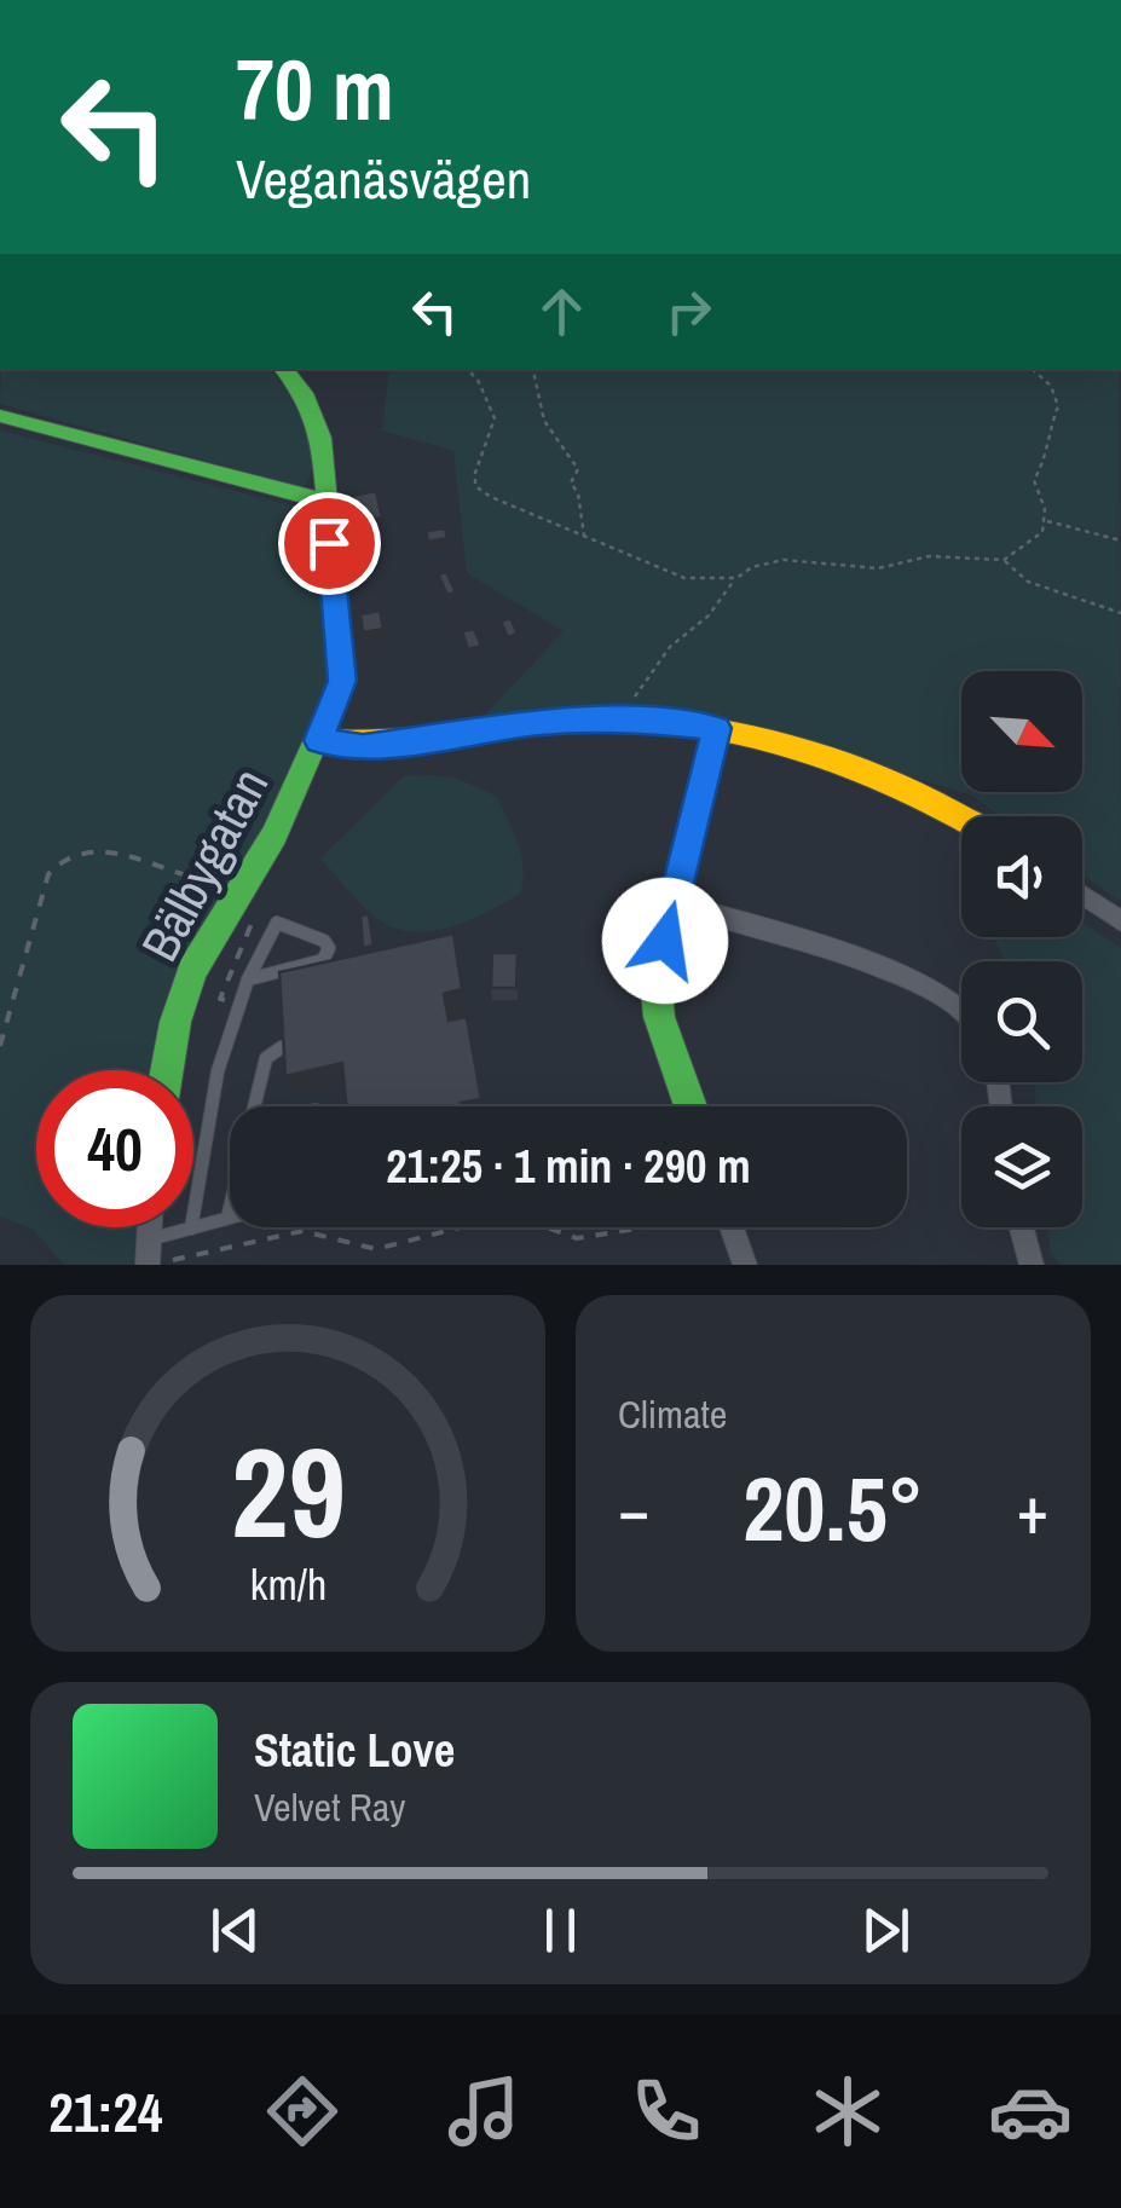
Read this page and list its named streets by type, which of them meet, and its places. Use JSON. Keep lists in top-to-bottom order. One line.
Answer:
{"streets":{"street":["Bälbygatan"]},"north":"bottom right","page":{"turn":["70 m","Veganäsvägen"],"limit":"40","trip":"21:25 · 1 min · 290 m","tile":"Climate","heat":["−","20.5°","+"],"song":["Static Love","Velvet Ray"],"tabs":"21:24","gauge":["29","km/h"]}}
